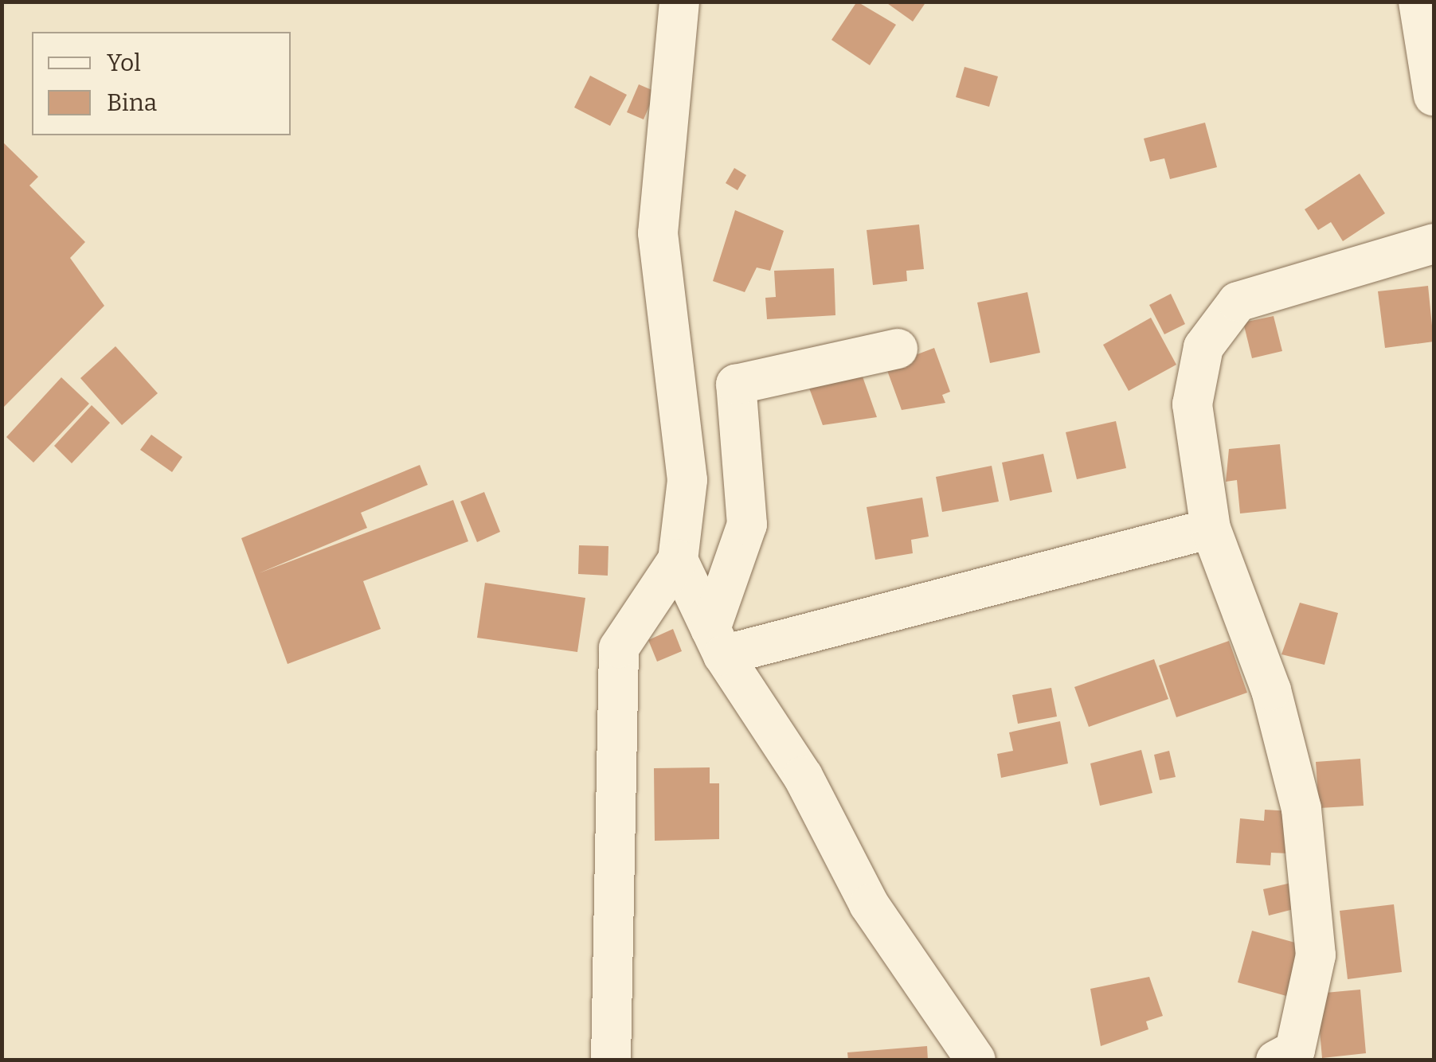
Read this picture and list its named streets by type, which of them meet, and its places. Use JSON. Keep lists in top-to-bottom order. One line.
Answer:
{"legend":["Yol","Bina"]}
